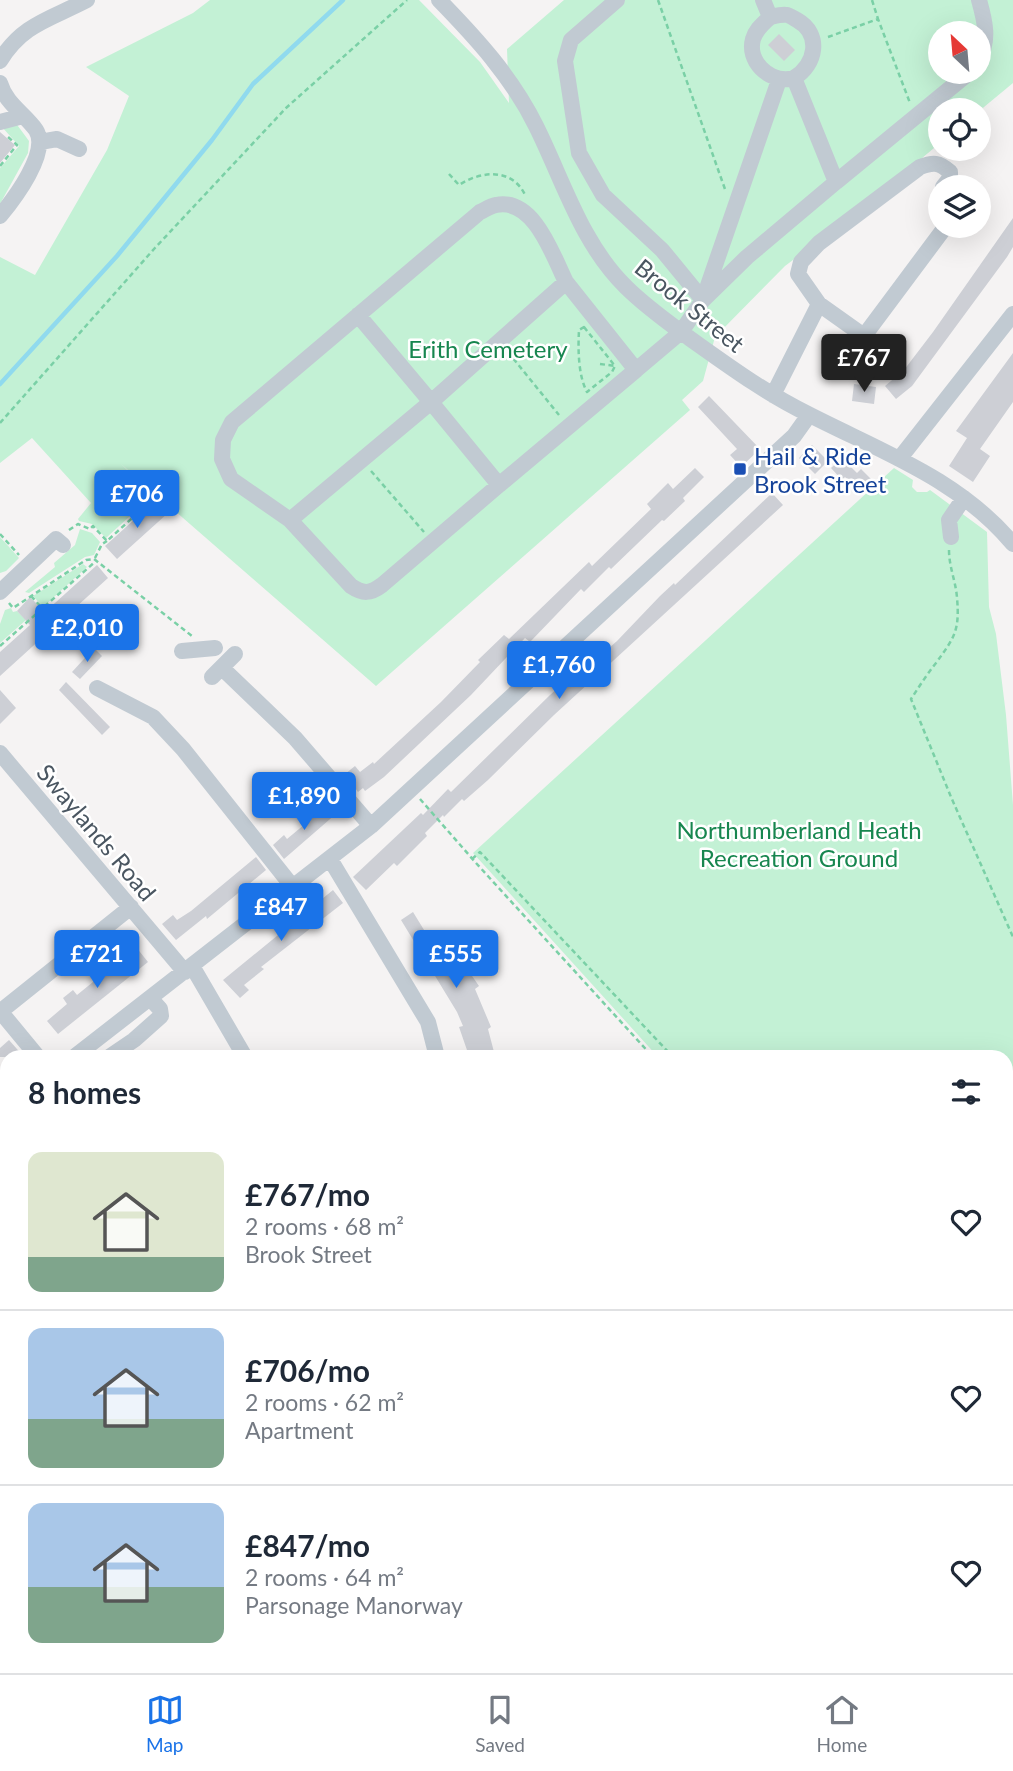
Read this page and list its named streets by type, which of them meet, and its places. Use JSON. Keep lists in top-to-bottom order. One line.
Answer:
{"streets":{"street":["Brook Street","Swaylands Road"]},"parks":["Erith Cemetery","Northumberland Heath Recreation Ground"],"places":{"transit":["Hail & Ride Brook Street"]},"north":"top left","page":{"price":["£767","£706","£2,010","£1,760","£1,890","£847","£721","£555"],"heading":"8 homes","list":[{"name":"£767/mo","note":"2 rooms · 68 m² · Brook Street"},{"name":"£706/mo","note":"2 rooms · 62 m² · Apartment"},{"name":"£847/mo","note":"2 rooms · 64 m² · Parsonage Manorway"}],"tabs":["Map","Saved","Home"]}}
